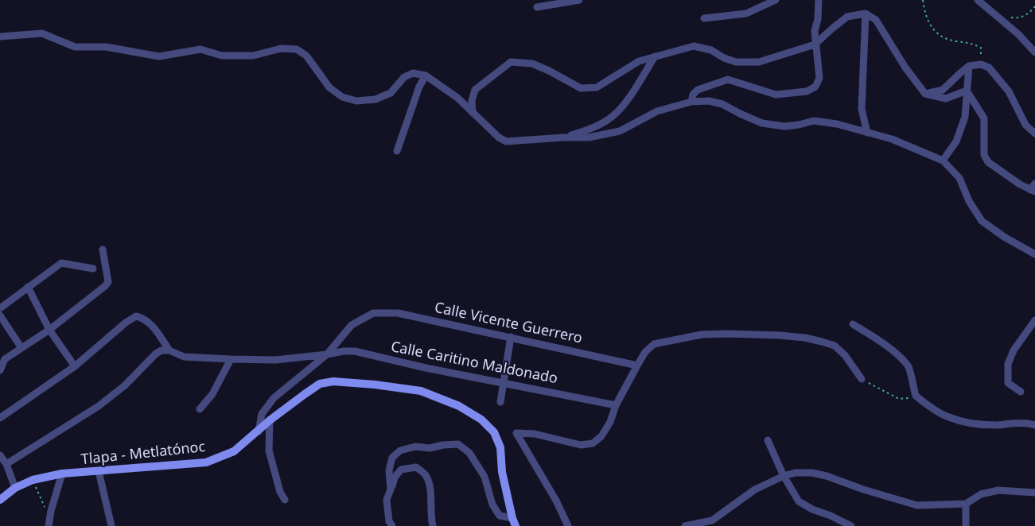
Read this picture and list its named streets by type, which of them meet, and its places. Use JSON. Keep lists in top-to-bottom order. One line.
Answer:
{"streets":{"main road":["Tlapa - Metlatónoc"],"street":["Calle Vicente Guerrero","Calle Caritino Maldonado"]},"crossings":[["Calle Vicente Guerrero","Calle Caritino Maldonado"]]}
